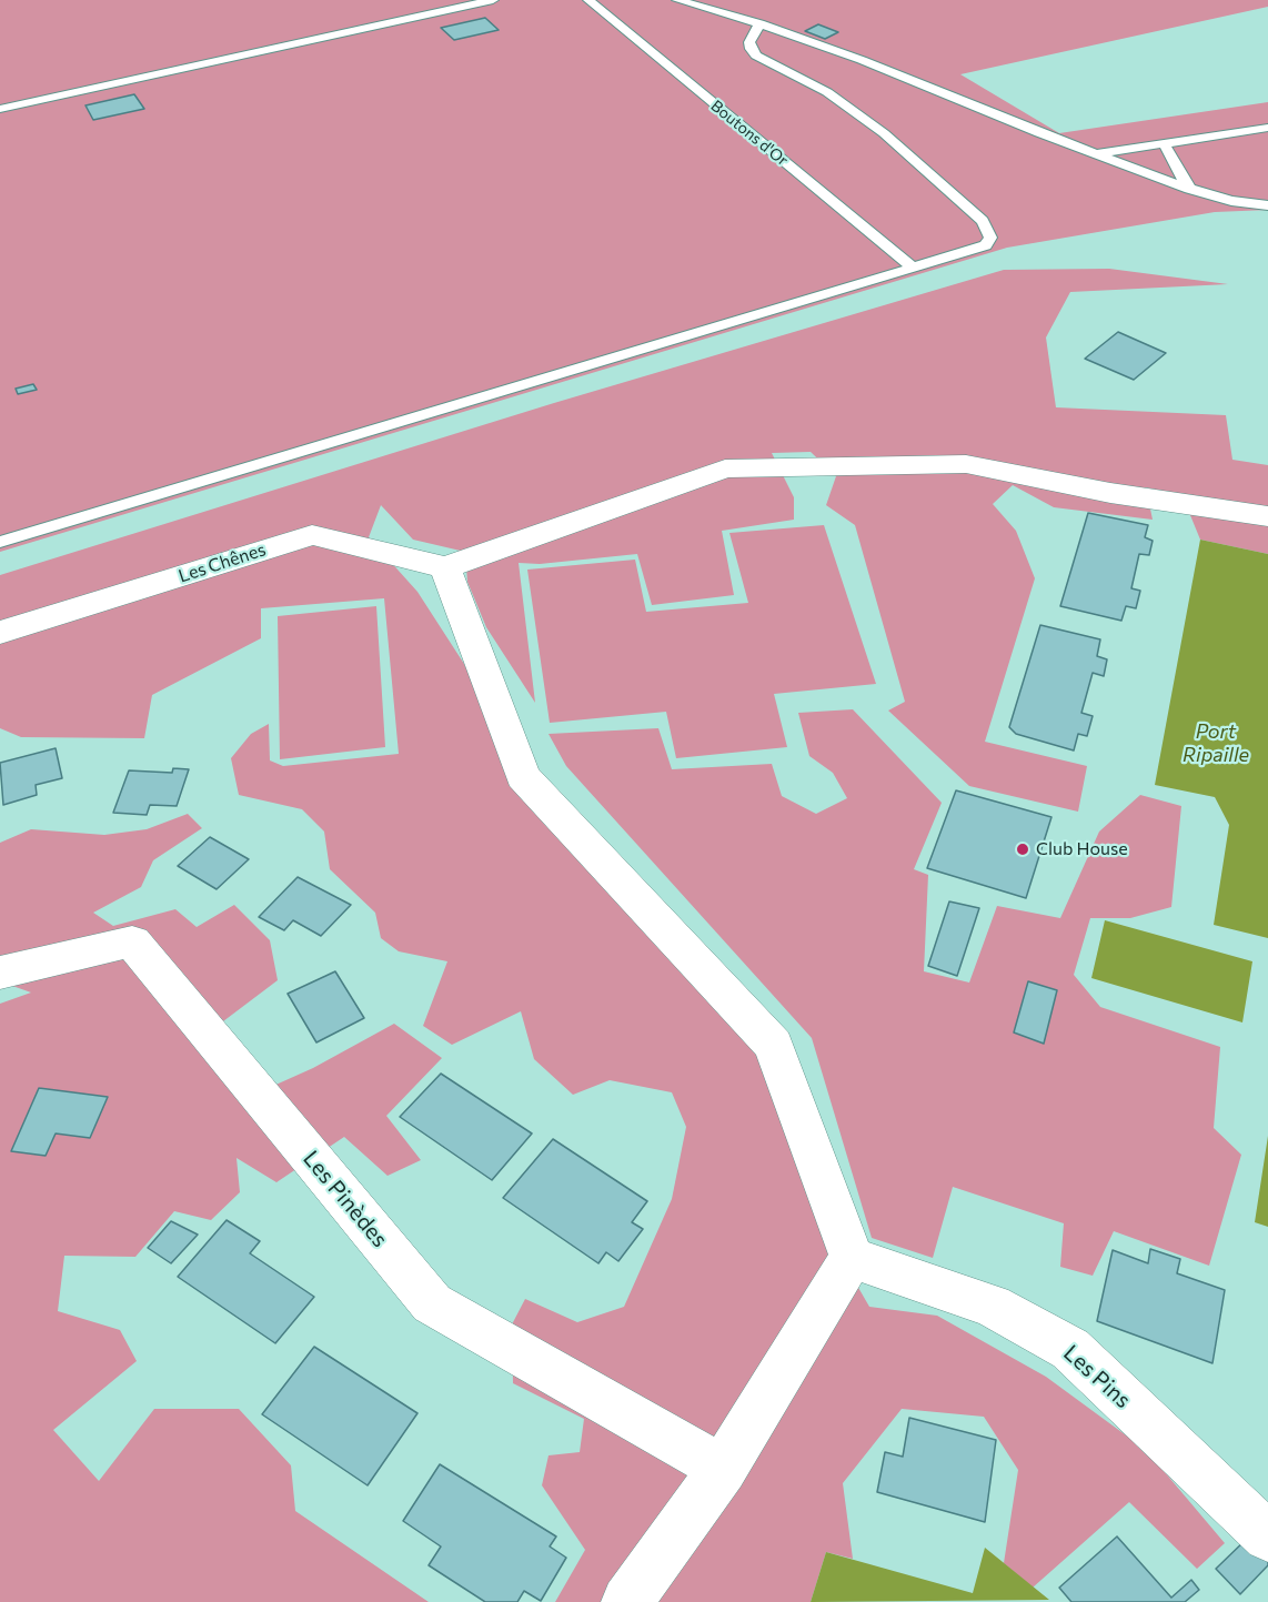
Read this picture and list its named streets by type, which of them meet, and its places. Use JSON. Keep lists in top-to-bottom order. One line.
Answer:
{"streets":{"street":["Les Chênes","Les Pinèdes","Les Pins"],"lane":["Boutons d'Or"]},"water":["Port Ripaille"],"places":["Club House"]}
